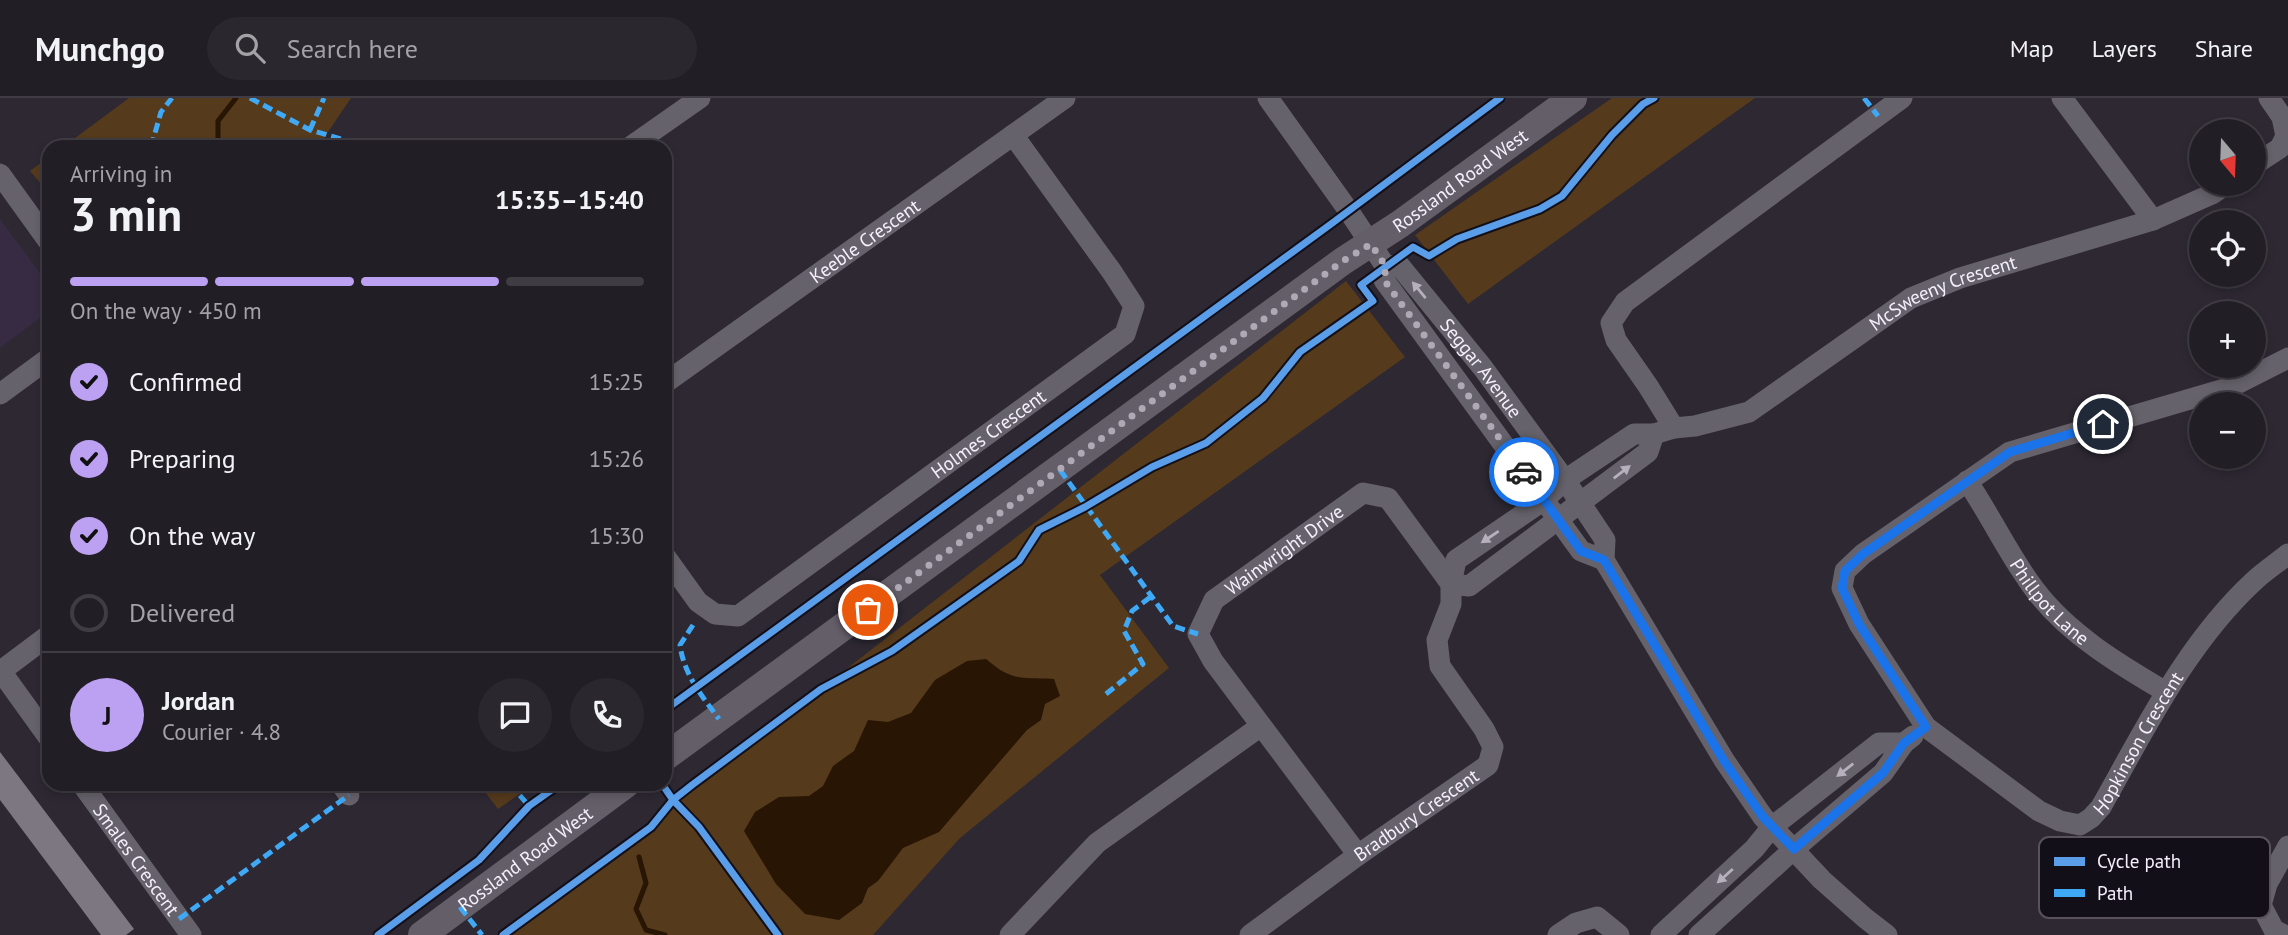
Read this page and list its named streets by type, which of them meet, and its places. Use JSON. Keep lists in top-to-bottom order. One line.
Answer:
{"streets":{"main road":["Rossland Road West"],"street":["Keeble Crescent","McSweeny Crescent","Seggar Avenue","Holmes Crescent","Wainwright Drive","Phillpot Lane","Hopkinson Crescent","Bradbury Crescent","Smales Crescent"]},"crossings":[["Rossland Road West","Seggar Avenue"],["Keeble Crescent","Holmes Crescent"],["McSweeny Crescent","Seggar Avenue"],["McSweeny Crescent","Bradbury Crescent"],["Seggar Avenue","Bradbury Crescent"],["Wainwright Drive","Bradbury Crescent"],["Phillpot Lane","Hopkinson Crescent"]],"legend":["Cycle path","Path"],"north":"bottom","page":{"header":"Munchgo","search":"Search here","nav":["Map","Layers","Share"],"map_buttons":["+","−"],"heading":["3 min","Arriving in","15:35–15:40"],"panel":["Jordan","Courier · 4.8"],"bar":"On the way · 450 m","list":[["Confirmed","15:25"],["Preparing","15:26"],["On the way","15:30"],"Delivered"],"round":"J"}}
